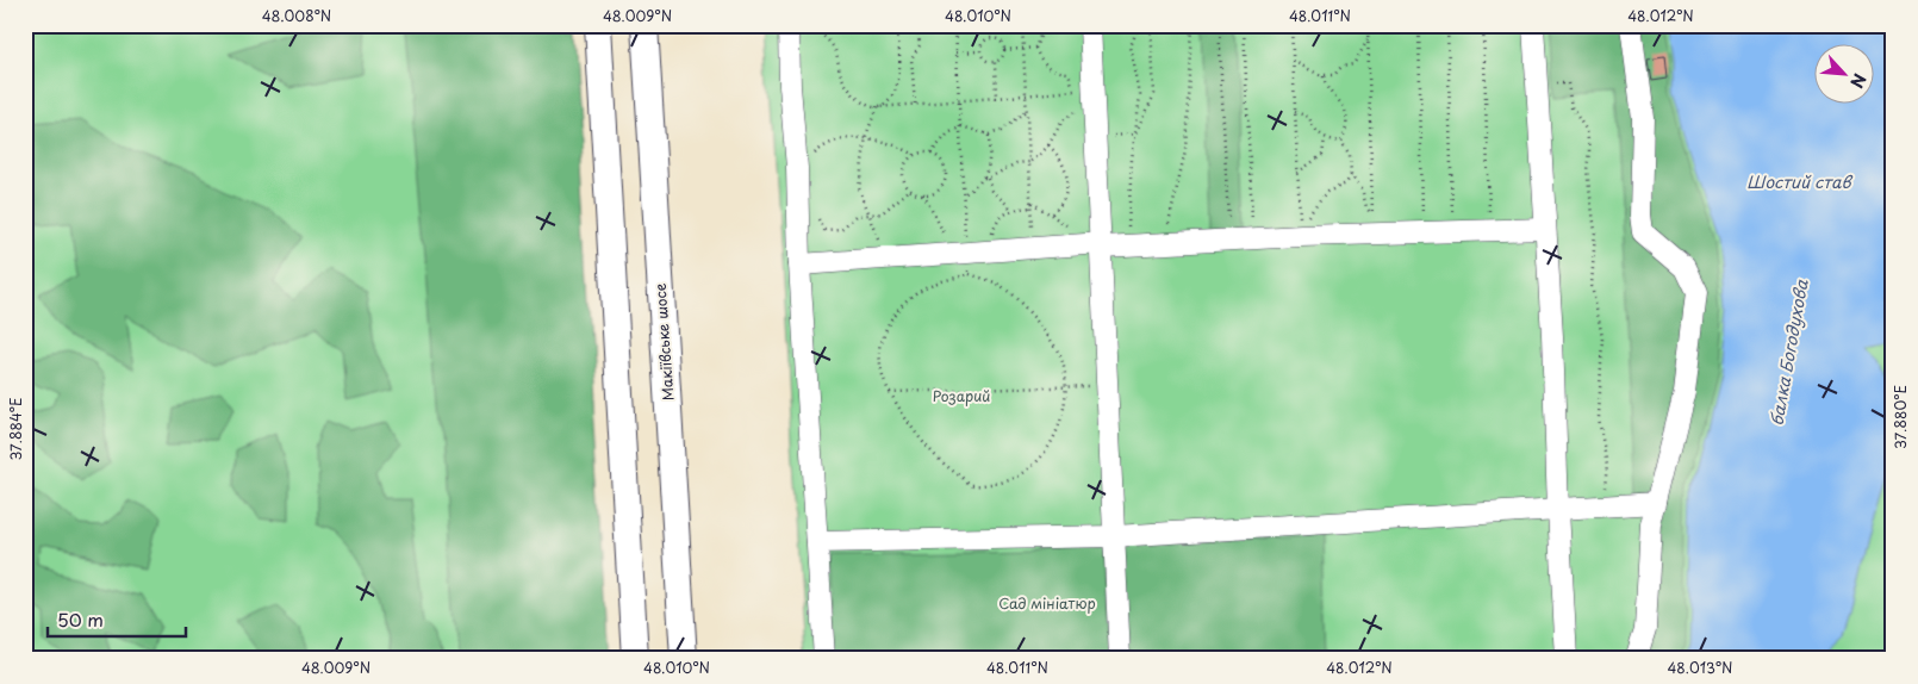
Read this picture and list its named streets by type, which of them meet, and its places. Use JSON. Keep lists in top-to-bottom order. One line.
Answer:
{"streets":{"main road":["Макіївське шосе"]},"water":["Шостий став","балка Богодухова"],"parks":["Розарий","Сад мініатюр"],"scale_bar":"50 m","north":"bottom right","coordinates":["48.008°N","48.009°N","48.010°N","48.011°N","48.012°N","37.880°E","37.884°E","48.013°N"]}
